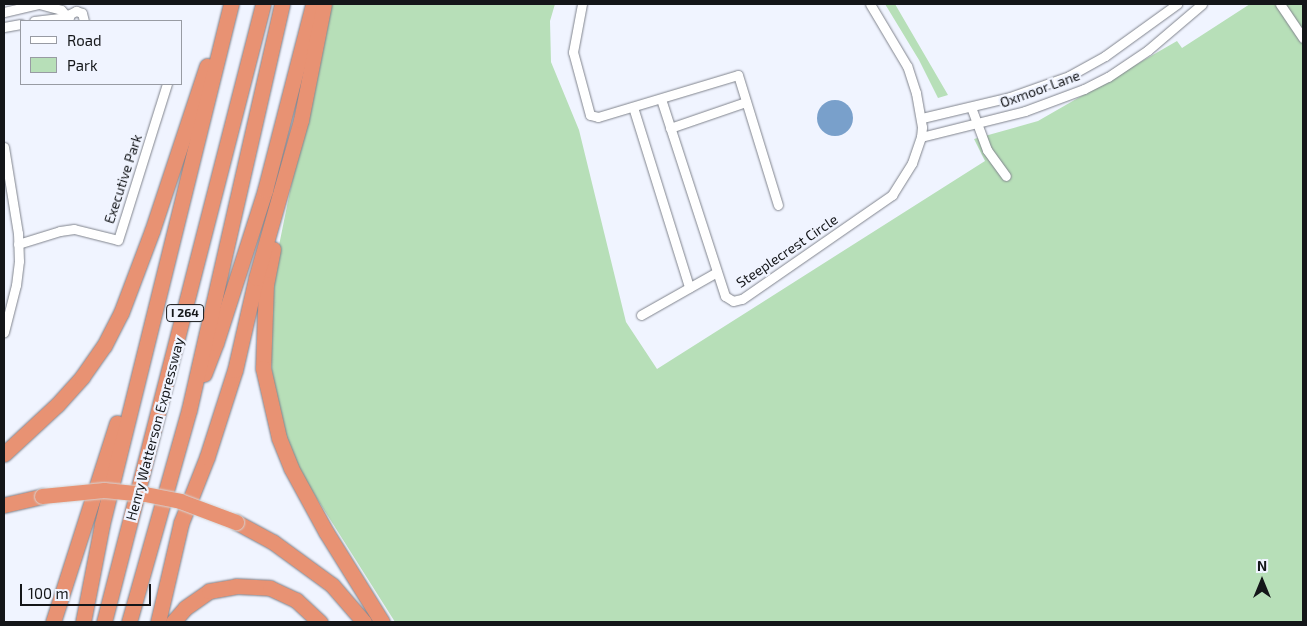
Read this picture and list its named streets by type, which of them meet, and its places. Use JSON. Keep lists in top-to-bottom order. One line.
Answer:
{"streets":{"highway":["I 264","Henry Watterson Expressway"],"street":["Oxmoor Lane","Executive Park","Steeplecrest Circle"]},"crossings":[["Oxmoor Lane","Steeplecrest Circle"]],"legend":["Road","Park"],"scale_bar":"100 m","north":"top"}
